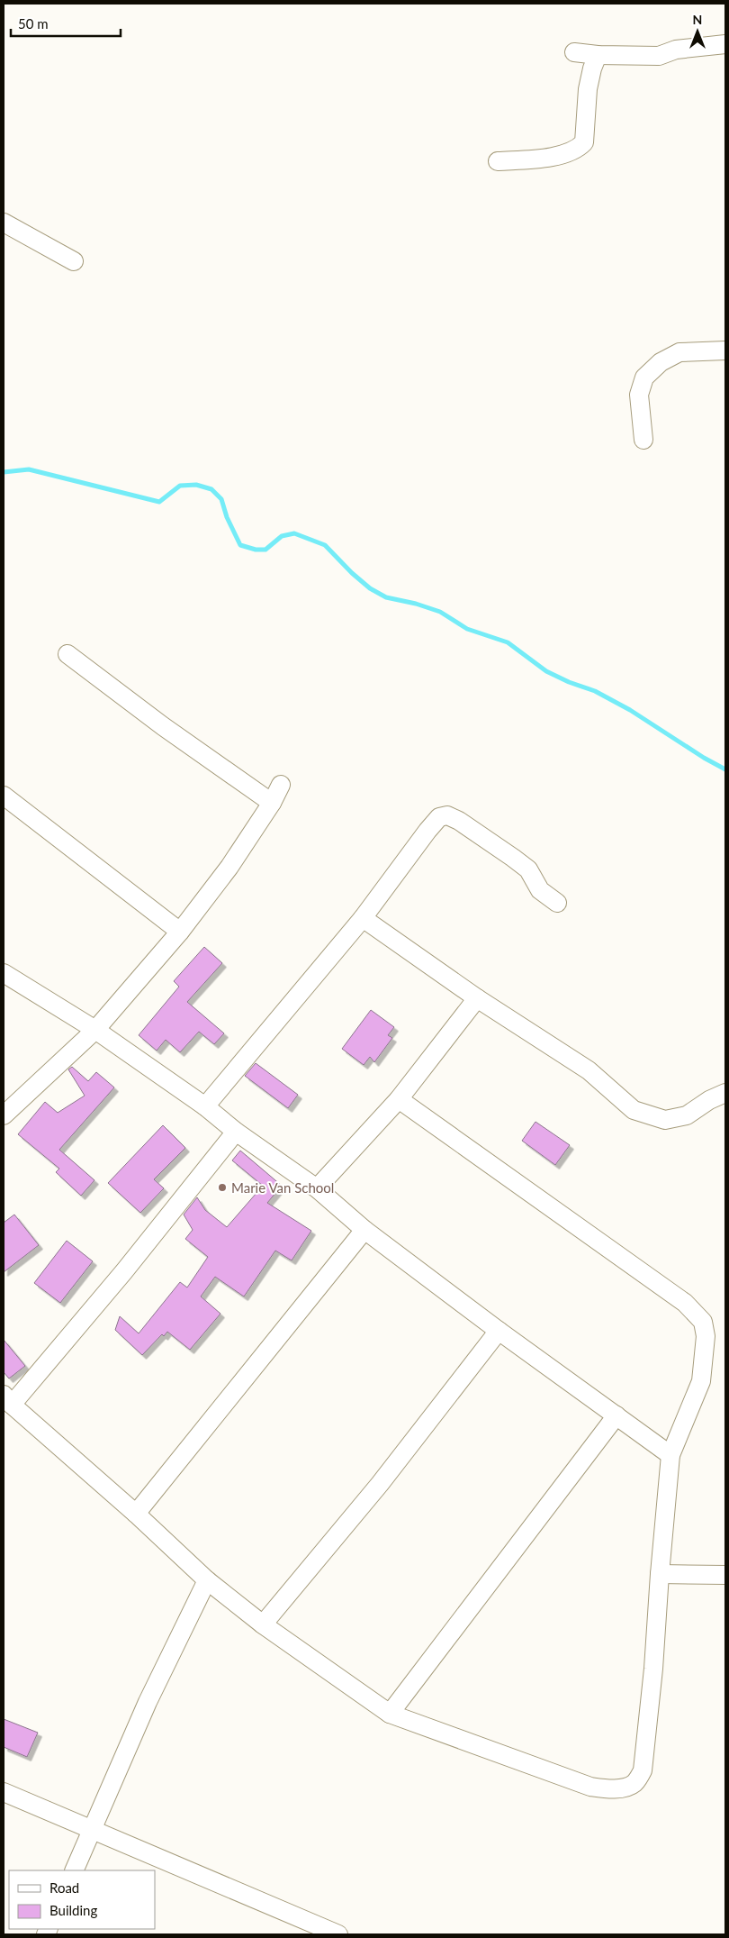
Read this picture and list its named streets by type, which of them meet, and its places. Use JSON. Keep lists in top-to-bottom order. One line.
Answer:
{"places":["Marie Van School"],"legend":["Road","Building"],"scale_bar":"50 m","north":"top"}
